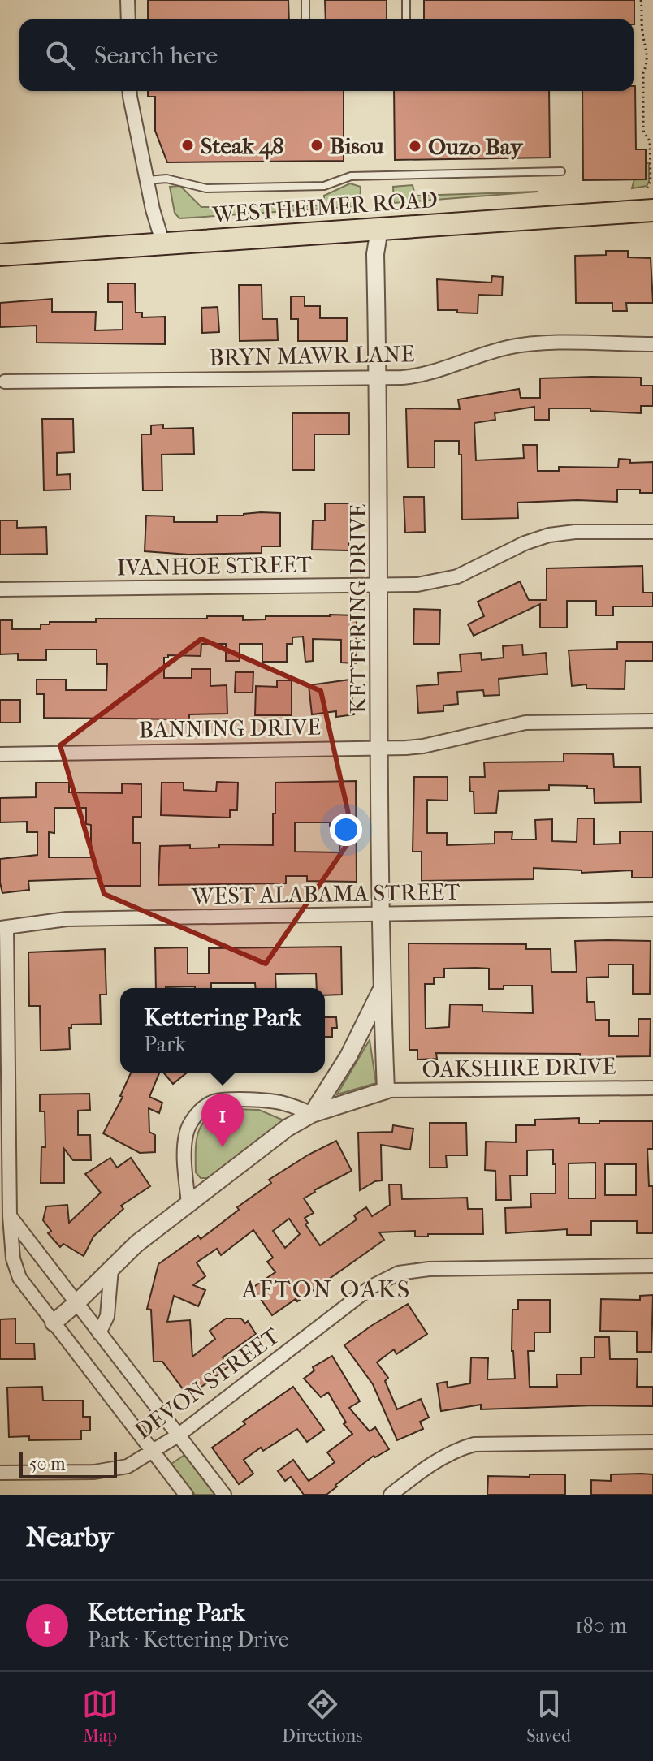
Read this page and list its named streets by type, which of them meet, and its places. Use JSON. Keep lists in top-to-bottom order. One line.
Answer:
{"streets":{"main road":["WESTHEIMER ROAD"],"street":["BRYN MAWR LANE","IVANHOE STREET","KETTERING DRIVE","BANNING DRIVE","WEST ALABAMA STREET","OAKSHIRE DRIVE","DEVON STREET"]},"crossings":[["WESTHEIMER ROAD","KETTERING DRIVE"],["BRYN MAWR LANE","KETTERING DRIVE"],["IVANHOE STREET","KETTERING DRIVE"],["KETTERING DRIVE","BANNING DRIVE"],["KETTERING DRIVE","WEST ALABAMA STREET"],["KETTERING DRIVE","OAKSHIRE DRIVE"]],"districts":["AFTON OAKS"],"places":["Steak 48","Bisou","Ouzo Bay"],"scale_bar":"50 m","page":{"search":"Search here","popup":["Kettering Park","Park"],"pins":"1","scale":"50 m","heading":"Nearby","list":[{"mark":"1","name":"Kettering Park","note":"Park · Kettering Drive","value":"180 m"}],"nav":["Map","Directions","Saved"]}}
